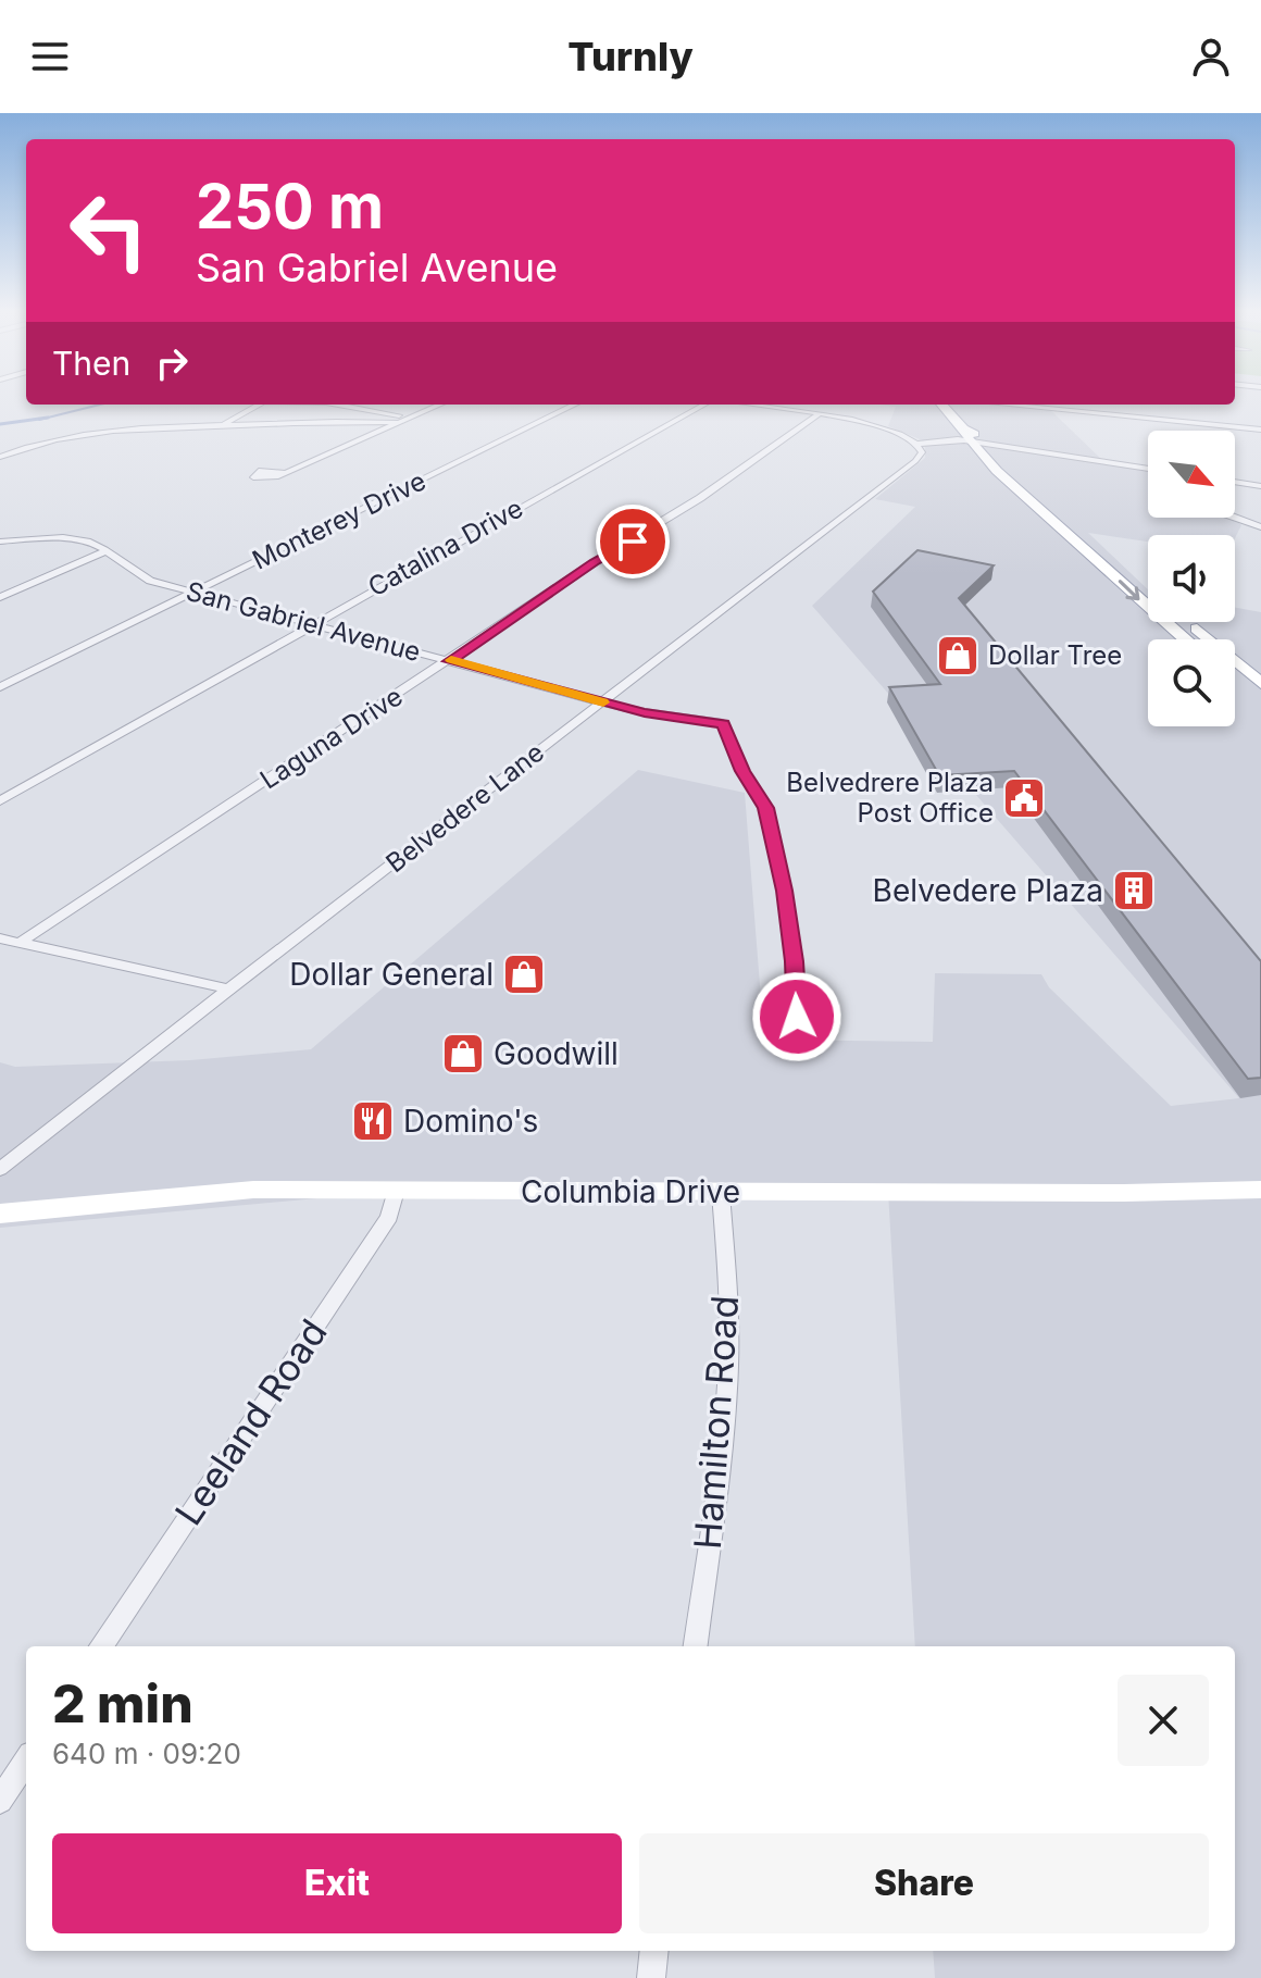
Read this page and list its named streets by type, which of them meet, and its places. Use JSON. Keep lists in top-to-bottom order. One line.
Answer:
{"streets":{"main road":["Columbia Drive"],"street":["Monterey Drive","Catalina Drive","San Gabriel Avenue","Laguna Drive","Belvedere Lane","Leeland Road","Hamilton Road"]},"crossings":[["Monterey Drive","San Gabriel Avenue"],["Catalina Drive","San Gabriel Avenue"],["San Gabriel Avenue","Laguna Drive"],["San Gabriel Avenue","Belvedere Lane"],["Columbia Drive","Leeland Road"],["Columbia Drive","Hamilton Road"]],"places":{"shop":["Dollar Tree","Dollar General","Goodwill"],"public building":["Belvedrere Plaza Post Office"],"building":["Belvedere Plaza"],"restaurant":["Domino's"]},"north":"bottom right","page":{"header":"Turnly","turn":["250 m","San Gabriel Avenue"],"then":"Then","heading":["2 min","640 m · 09:20"],"buttons":["Exit","Share"]}}
